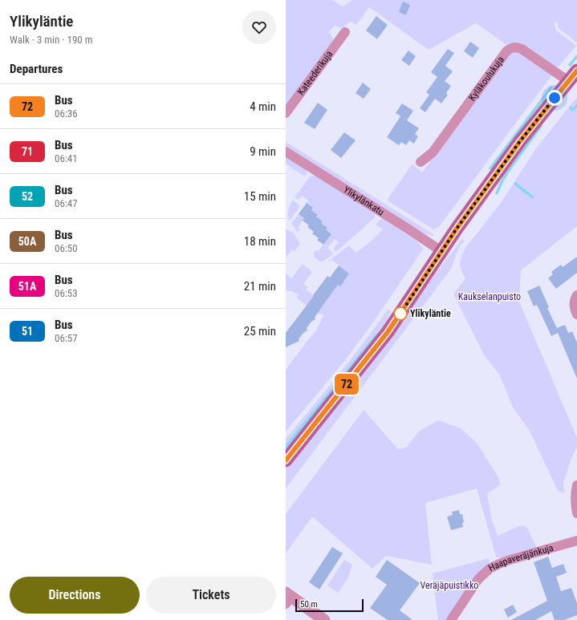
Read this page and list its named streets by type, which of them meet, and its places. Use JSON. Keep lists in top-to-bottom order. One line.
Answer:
{"streets":{"street":["Kateederikuja","Kyläkoulukuja","Ylikylänkatu","Haapaveräjänkuja"]},"parks":["Kaukselanpuisto","Veräjäpuistikko"],"places":["Ylikyläntie"],"lines":["bus line 72"],"scale_bar":"50 m","page":{"heading":[["Ylikyläntie","Walk · 3 min · 190 m"],"Departures"],"on_map":"72","list":[{"mark":"72","name":"Bus","note":"06:36","value":"4 min"},{"mark":"71","name":"Bus","note":"06:41","value":"9 min"},{"mark":"52","name":"Bus","note":"06:47","value":"15 min"},{"mark":"50A","name":"Bus","note":"06:50","value":"18 min"},{"mark":"51A","name":"Bus","note":"06:53","value":"21 min"},{"mark":"51","name":"Bus","note":"06:57","value":"25 min"}],"buttons":["Directions","Tickets"],"scale":"50 m"}}
